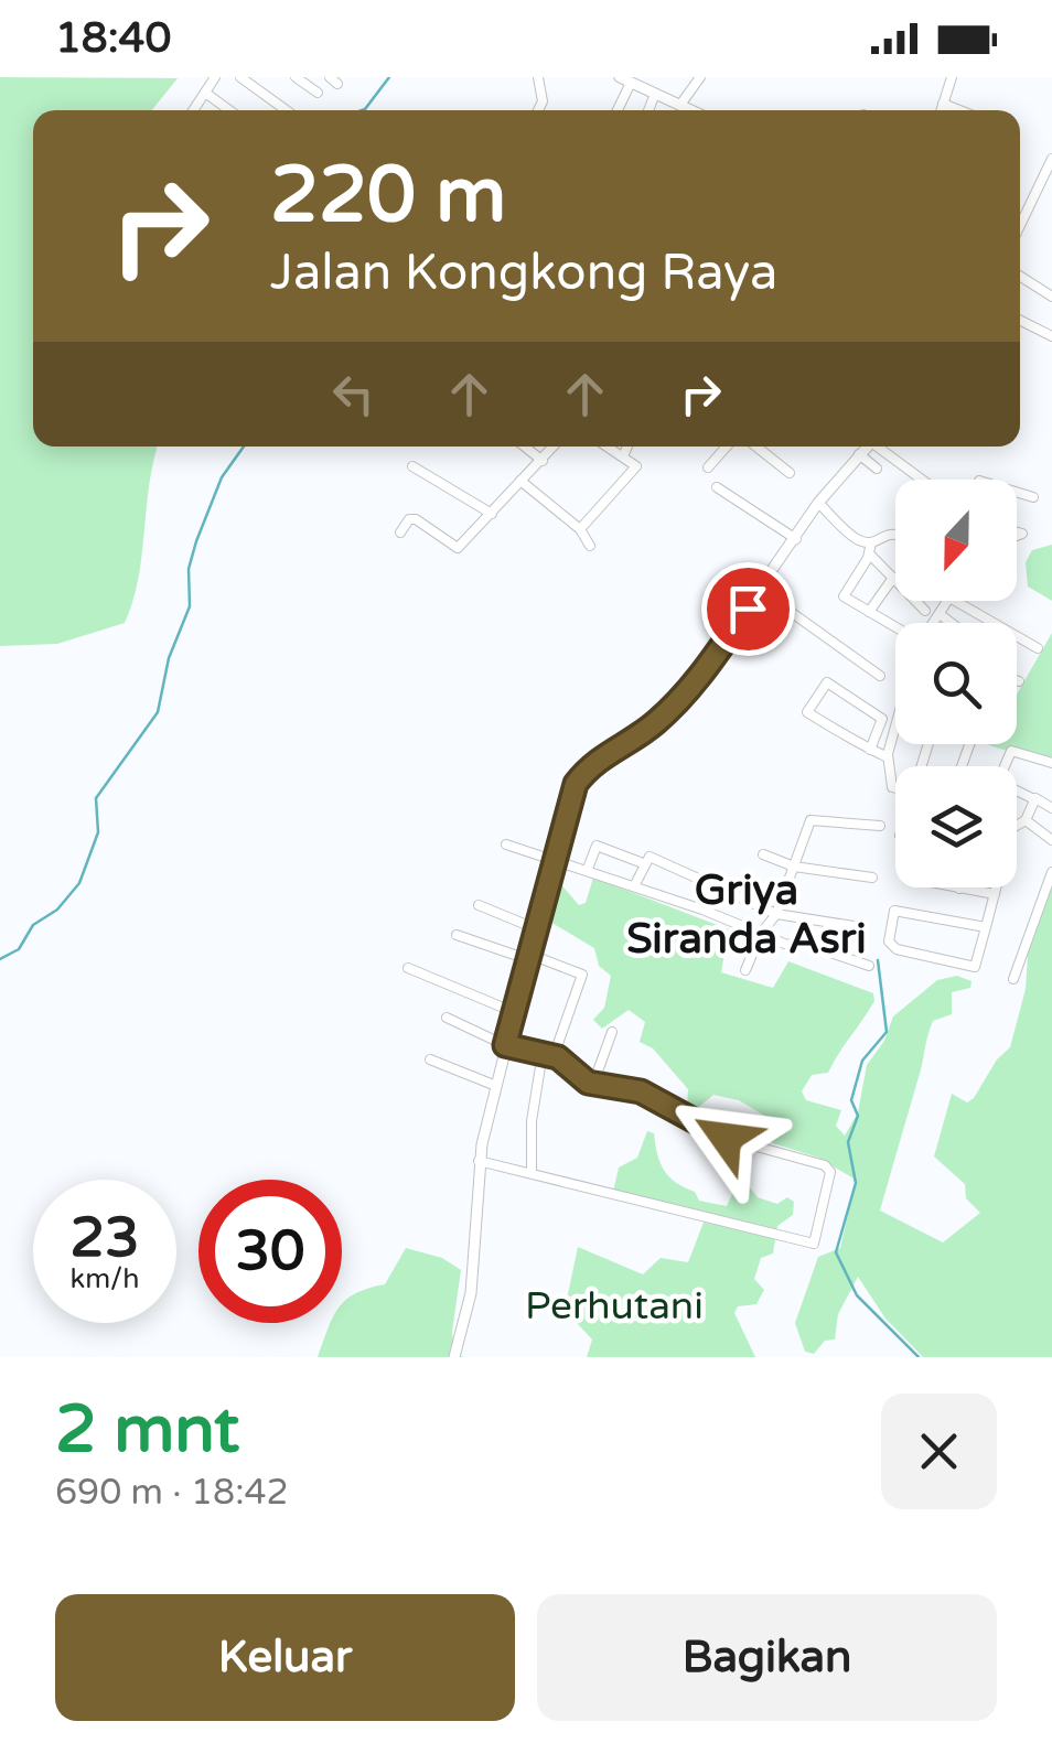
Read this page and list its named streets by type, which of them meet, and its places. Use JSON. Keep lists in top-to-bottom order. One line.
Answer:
{"districts":["Griya Siranda Asri"],"parks":["Perhutani"],"north":"bottom","page":{"status":"18:40","turn":["220 m","Jalan Kongkong Raya"],"speed":"23 km/h","limit":"30","heading":["2 mnt","690 m · 18:42"],"buttons":["Keluar","Bagikan"]}}
